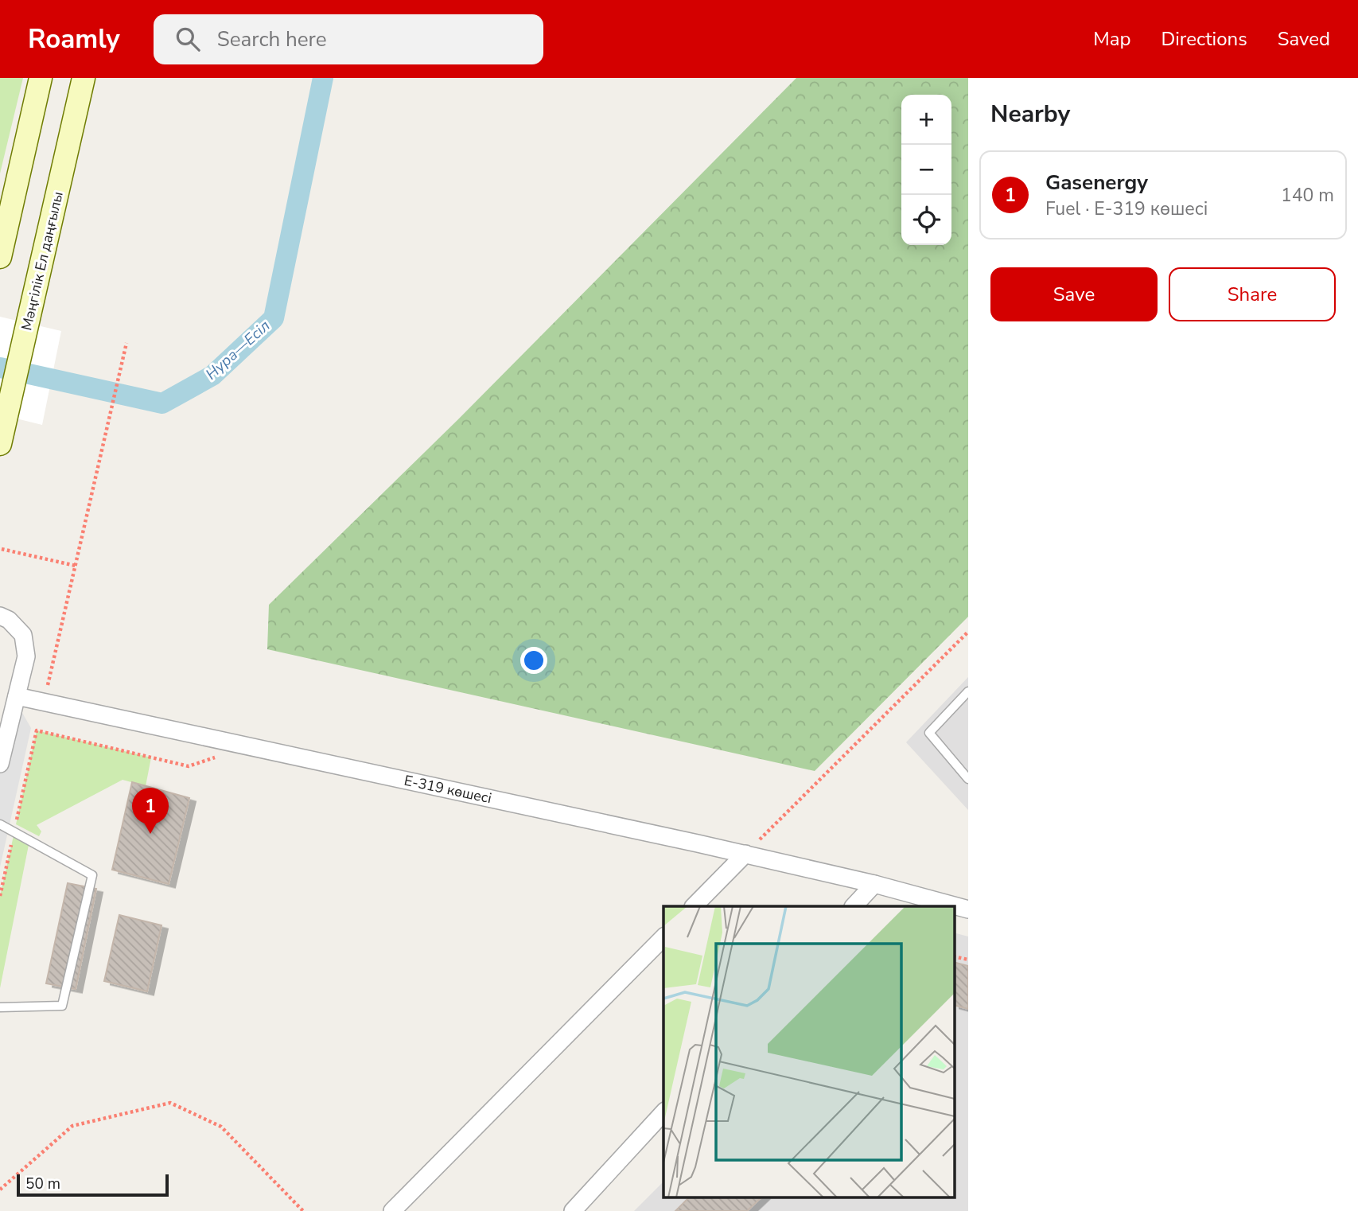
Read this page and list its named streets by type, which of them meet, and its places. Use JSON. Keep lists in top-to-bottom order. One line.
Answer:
{"streets":{"main road":["Мәңгілік Ел даңғылы"],"street":["Е-319 көшесі"]},"water":["Нура—Есіл"],"scale_bar":"50 m","page":{"header":"Roamly","search":"Search here","nav":["Map","Directions","Saved"],"heading":"Nearby","map_buttons":["+","−"],"list":[{"mark":"1","name":"Gasenergy","note":"Fuel · Е-319 көшесі","value":"140 m"}],"buttons":["Save","Share"],"pins":"1","scale":"50 m"}}
